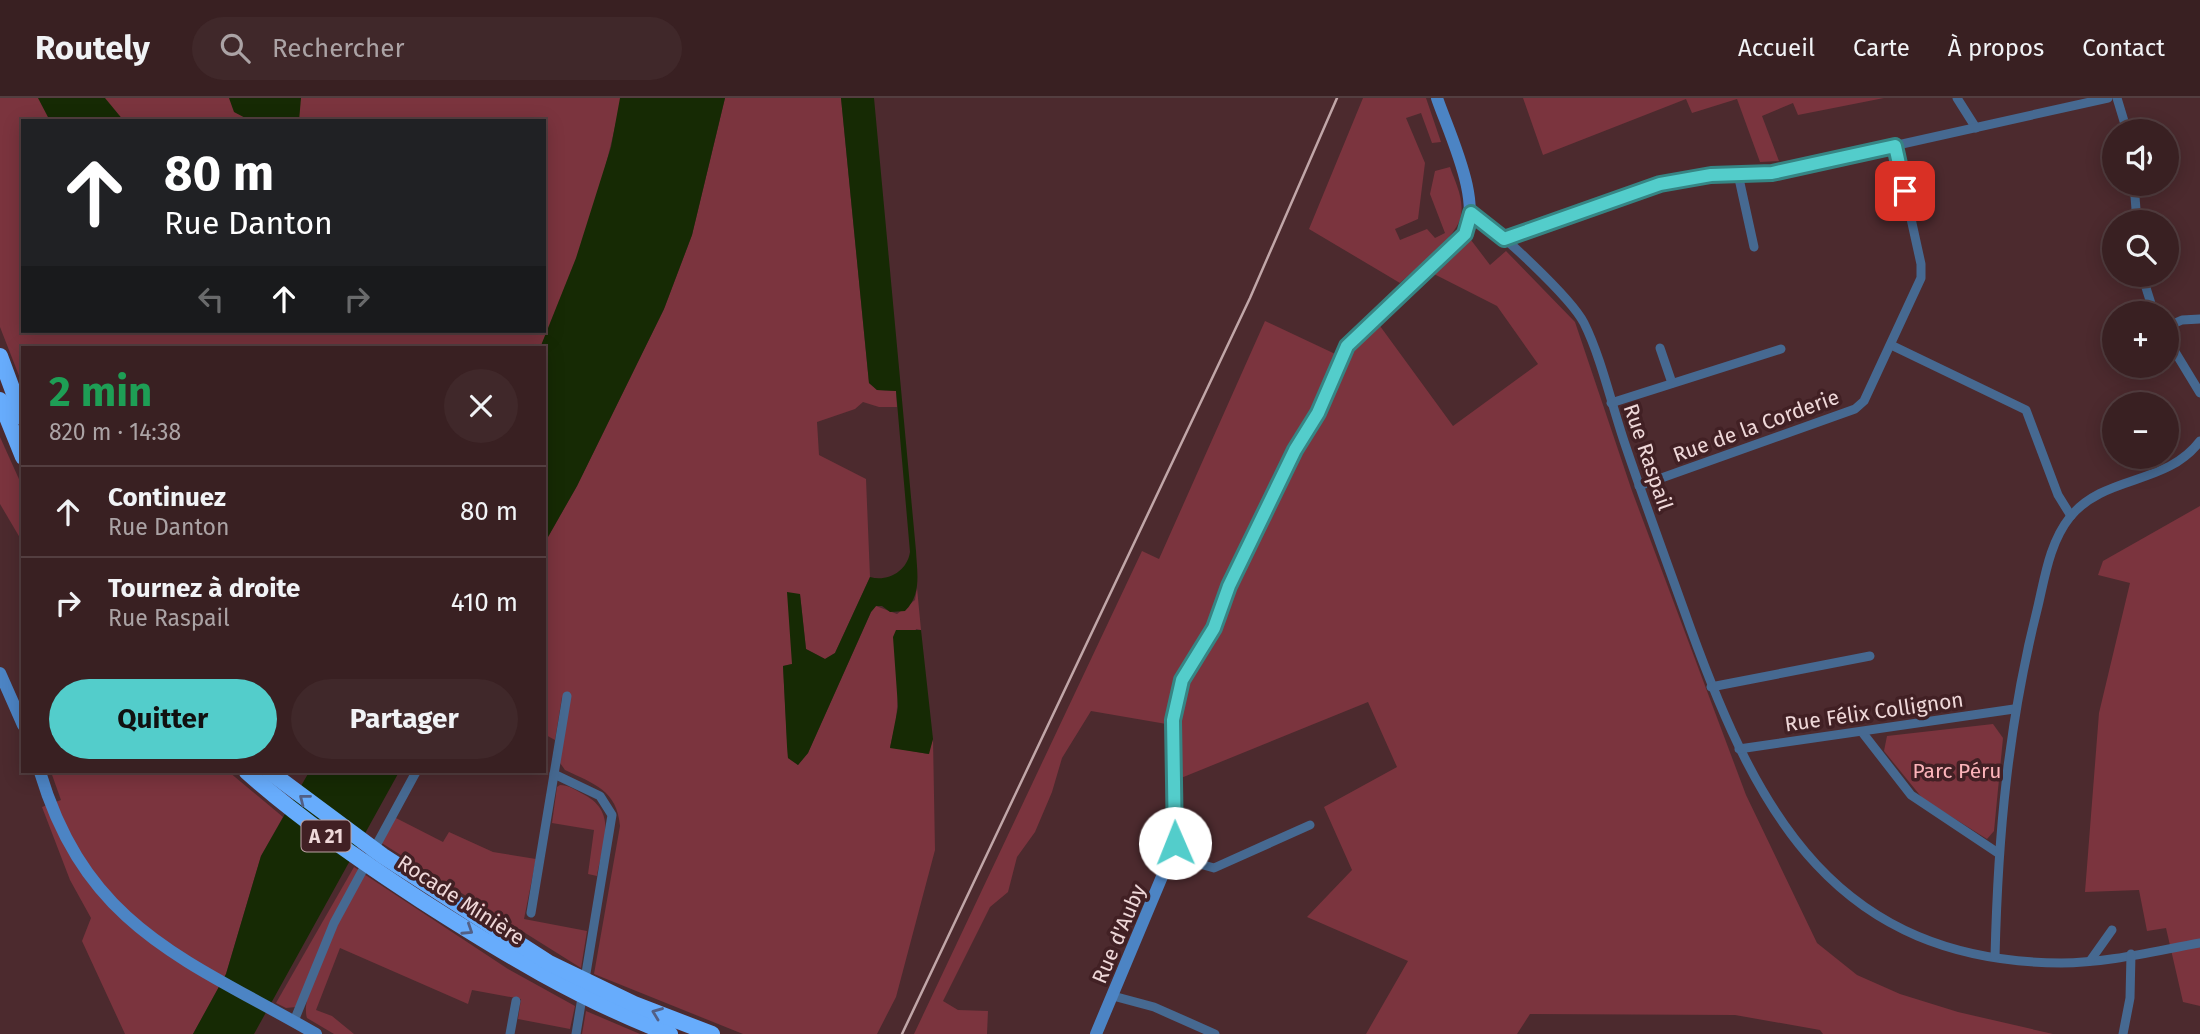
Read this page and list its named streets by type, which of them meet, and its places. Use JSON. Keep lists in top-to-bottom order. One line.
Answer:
{"streets":{"highway":["A 21","Rocade Minière"],"street":["Rue de la Corderie","Rue Raspail","Rue Félix Collignon","Rue d'Auby"]},"crossings":[["Rue de la Corderie","Rue Raspail"],["Rue Raspail","Rue Félix Collignon"]],"parks":["Parc Péru"],"page":{"header":"Routely","search":"Rechercher","nav":["Accueil","Carte","À propos","Contact"],"map_buttons":["+","−"],"turn":["80 m","Rue Danton"],"heading":["2 min","820 m · 14:38"],"list":[{"name":"Continuez","note":"Rue Danton","value":"80 m"},{"name":"Tournez à droite","note":"Rue Raspail","value":"410 m"}],"buttons":["Quitter","Partager"]}}
